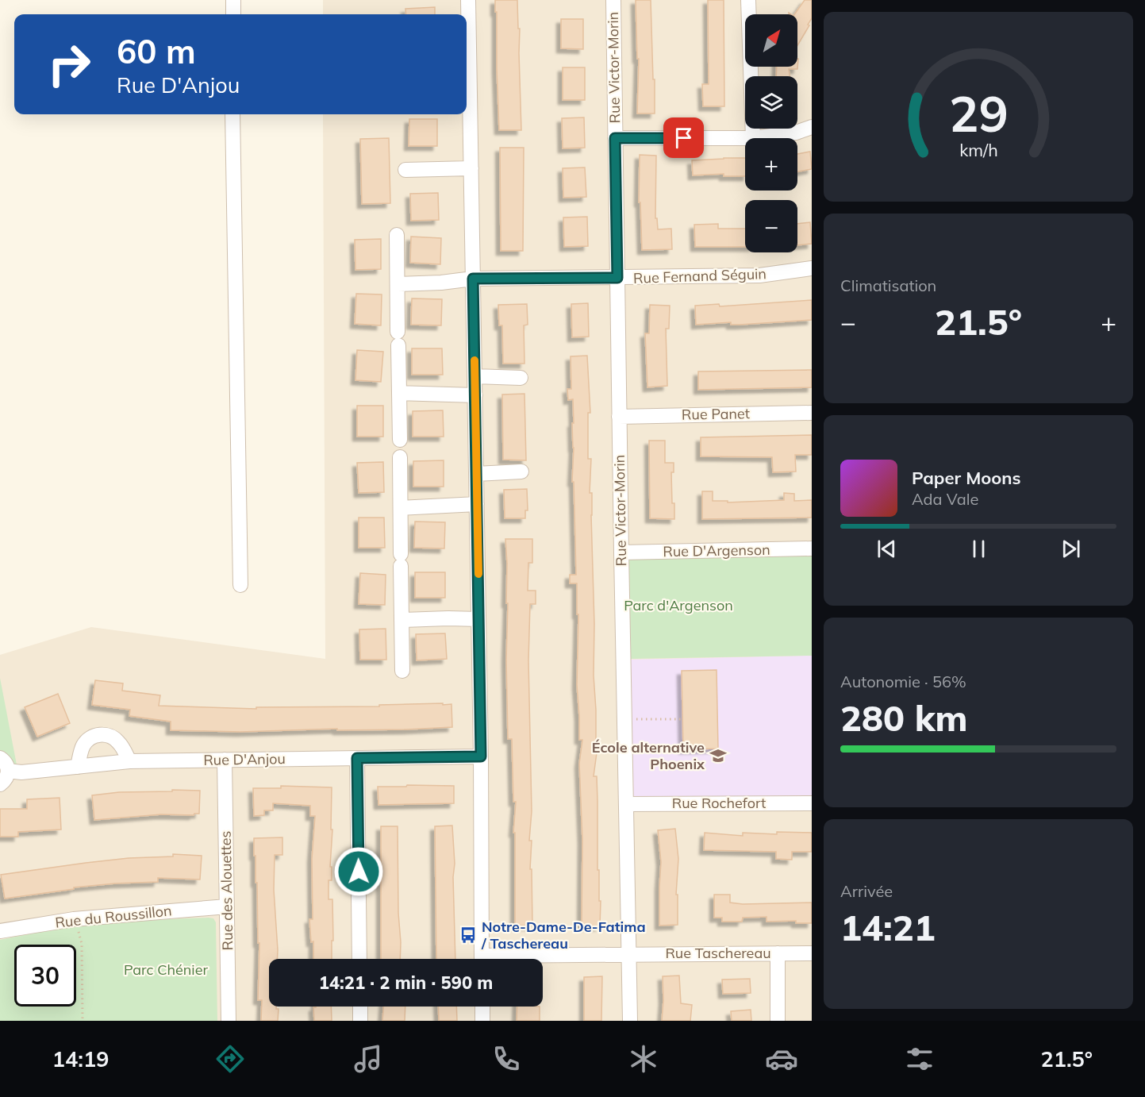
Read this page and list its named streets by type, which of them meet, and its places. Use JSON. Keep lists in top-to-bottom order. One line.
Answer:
{"streets":{"street":["Rue Victor-Morin","Rue Fernand Séguin","Rue Panet","Rue D'Argenson","Rue D'Anjou","Rue Rochefort","Rue des Alouettes","Rue du Roussillon","Rue Taschereau"]},"crossings":[["Rue Victor-Morin","Rue Fernand Séguin"],["Rue Victor-Morin","Rue Panet"],["Rue Victor-Morin","Rue D'Argenson"],["Rue Victor-Morin","Rue Rochefort"],["Rue Victor-Morin","Rue Taschereau"],["Rue D'Anjou","Rue des Alouettes"],["Rue des Alouettes","Rue du Roussillon"]],"parks":["Parc d'Argenson","Parc Chénier"],"places":{"school or university":["École alternative Phoenix"],"bus stop":["Notre-Dame-De-Fatima / Taschereau"]},"north":"top right","page":{"map_buttons":["+","−"],"turn":["60 m","Rue D'Anjou"],"tile":["Climatisation",["Autonomie · 56%","280 km"],["Arrivée","14:21"]],"heat":["−","21.5°","+"],"song":["Paper Moons","Ada Vale"],"limit":"30","trip":"14:21 · 2 min · 590 m","tabs":["14:19","21.5°"],"gauge":["29","km/h"]}}
